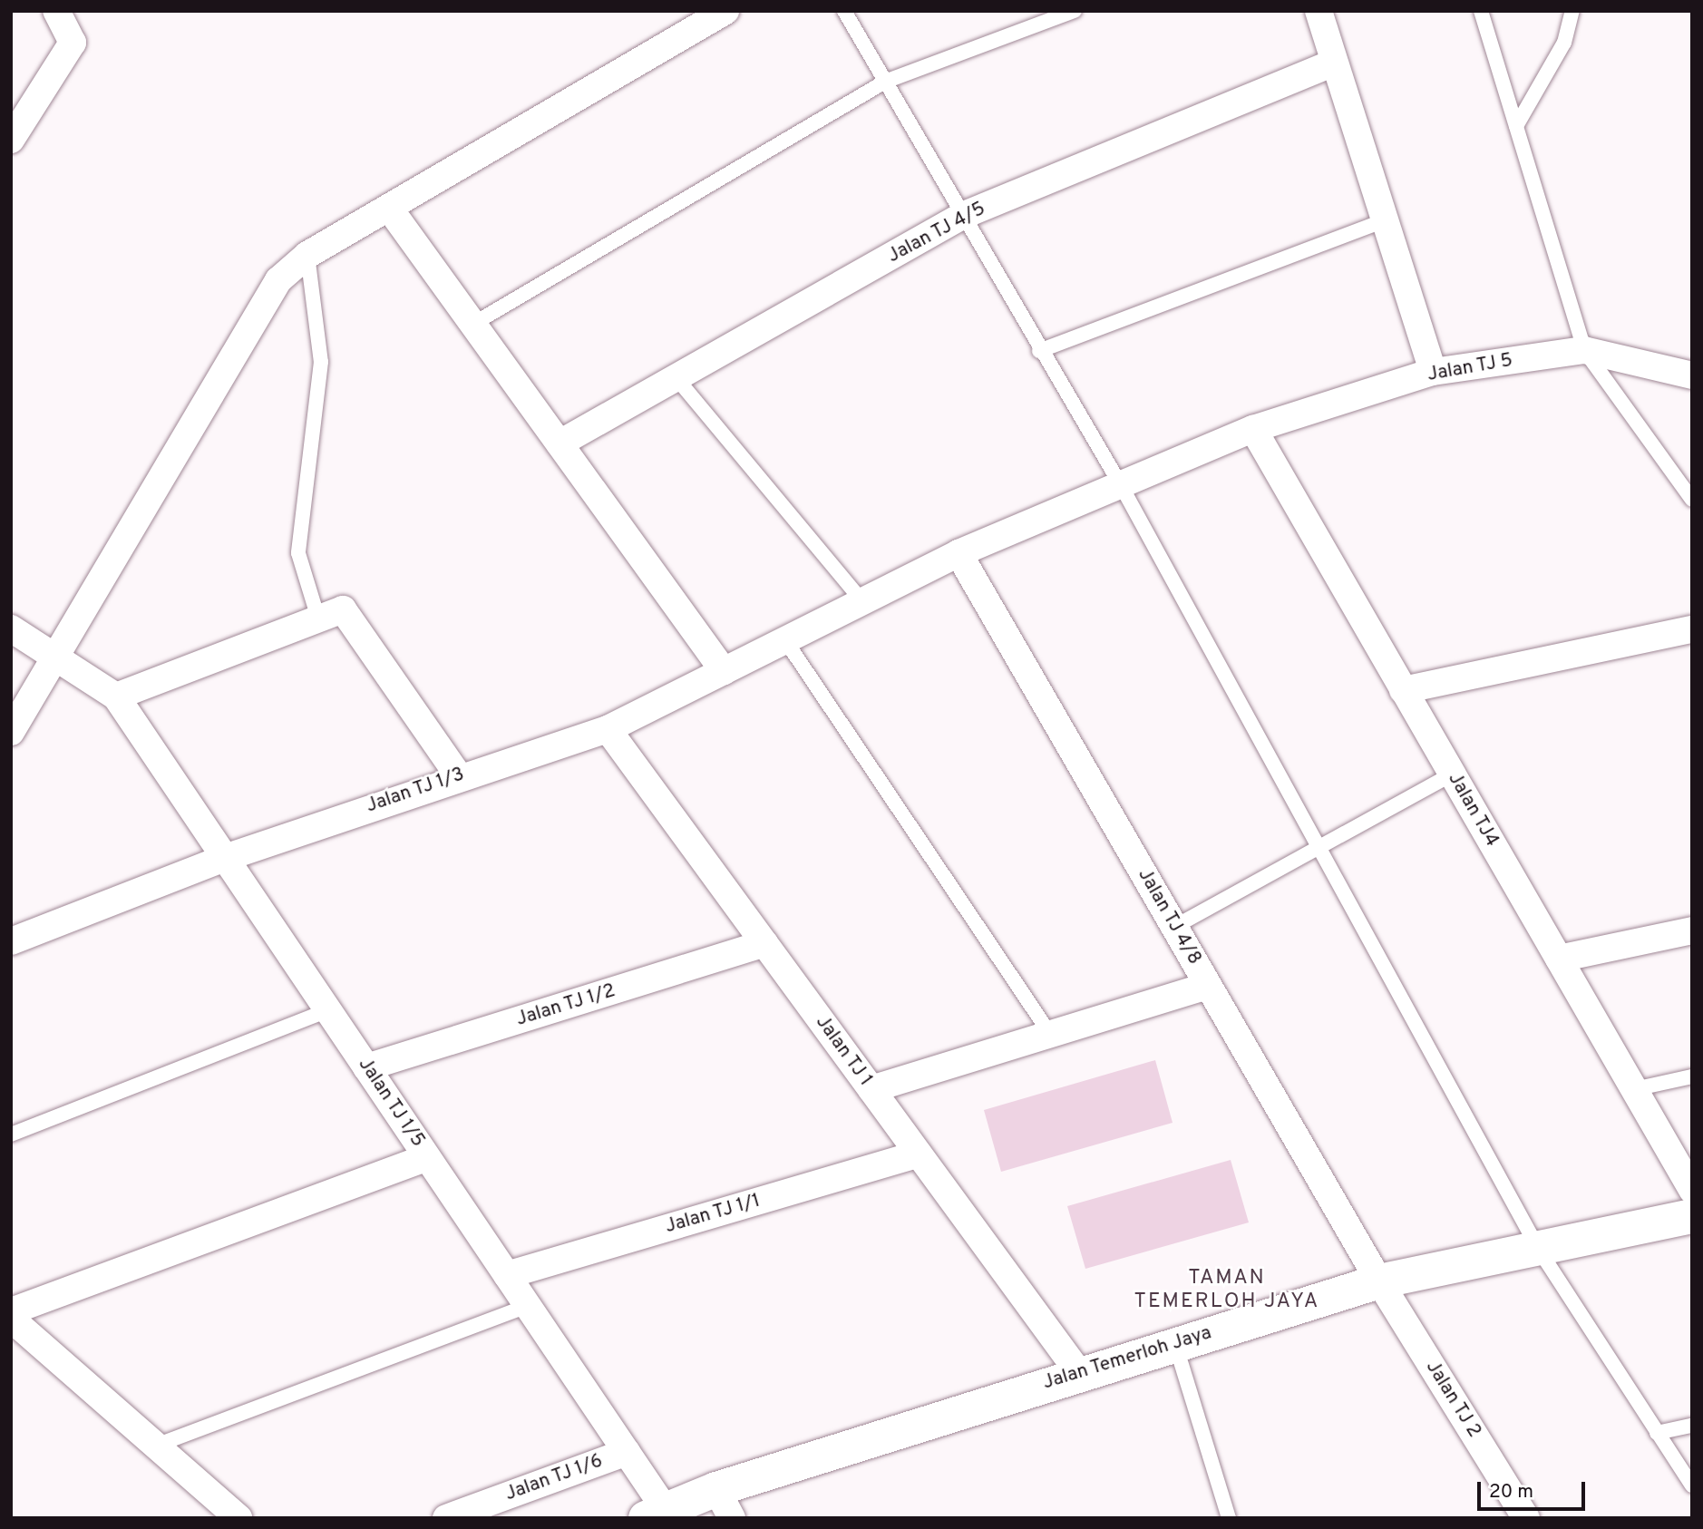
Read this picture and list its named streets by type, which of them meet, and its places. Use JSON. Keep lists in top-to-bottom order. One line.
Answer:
{"streets":{"street":["Jalan TJ 4/5","Jalan TJ 5","Jalan TJ 1/3","Jalan TJ4","Jalan TJ 4/8","Jalan TJ 1/2","Jalan TJ 1","Jalan TJ 1/5","Jalan TJ 1/1","Jalan Temerloh Jaya","Jalan TJ 2","Jalan TJ 1/6"]},"crossings":[["Jalan TJ 5","Jalan TJ 1/3"],["Jalan TJ 5","Jalan TJ4"],["Jalan TJ 5","Jalan TJ 4/8"],["Jalan TJ 1/3","Jalan TJ 4/8"],["Jalan TJ 1/3","Jalan TJ 1"],["Jalan TJ 1/3","Jalan TJ 1/5"],["Jalan TJ 4/8","Jalan Temerloh Jaya"],["Jalan TJ 4/8","Jalan TJ 2"],["Jalan TJ 1/2","Jalan TJ 1"],["Jalan TJ 1/2","Jalan TJ 1/5"],["Jalan TJ 1","Jalan TJ 1/1"],["Jalan TJ 1","Jalan Temerloh Jaya"],["Jalan TJ 1/5","Jalan TJ 1/1"],["Jalan TJ 1/5","Jalan Temerloh Jaya"],["Jalan TJ 1/5","Jalan TJ 1/6"],["Jalan Temerloh Jaya","Jalan TJ 2"]],"districts":["TAMAN TEMERLOH JAYA"],"scale_bar":"20 m"}
